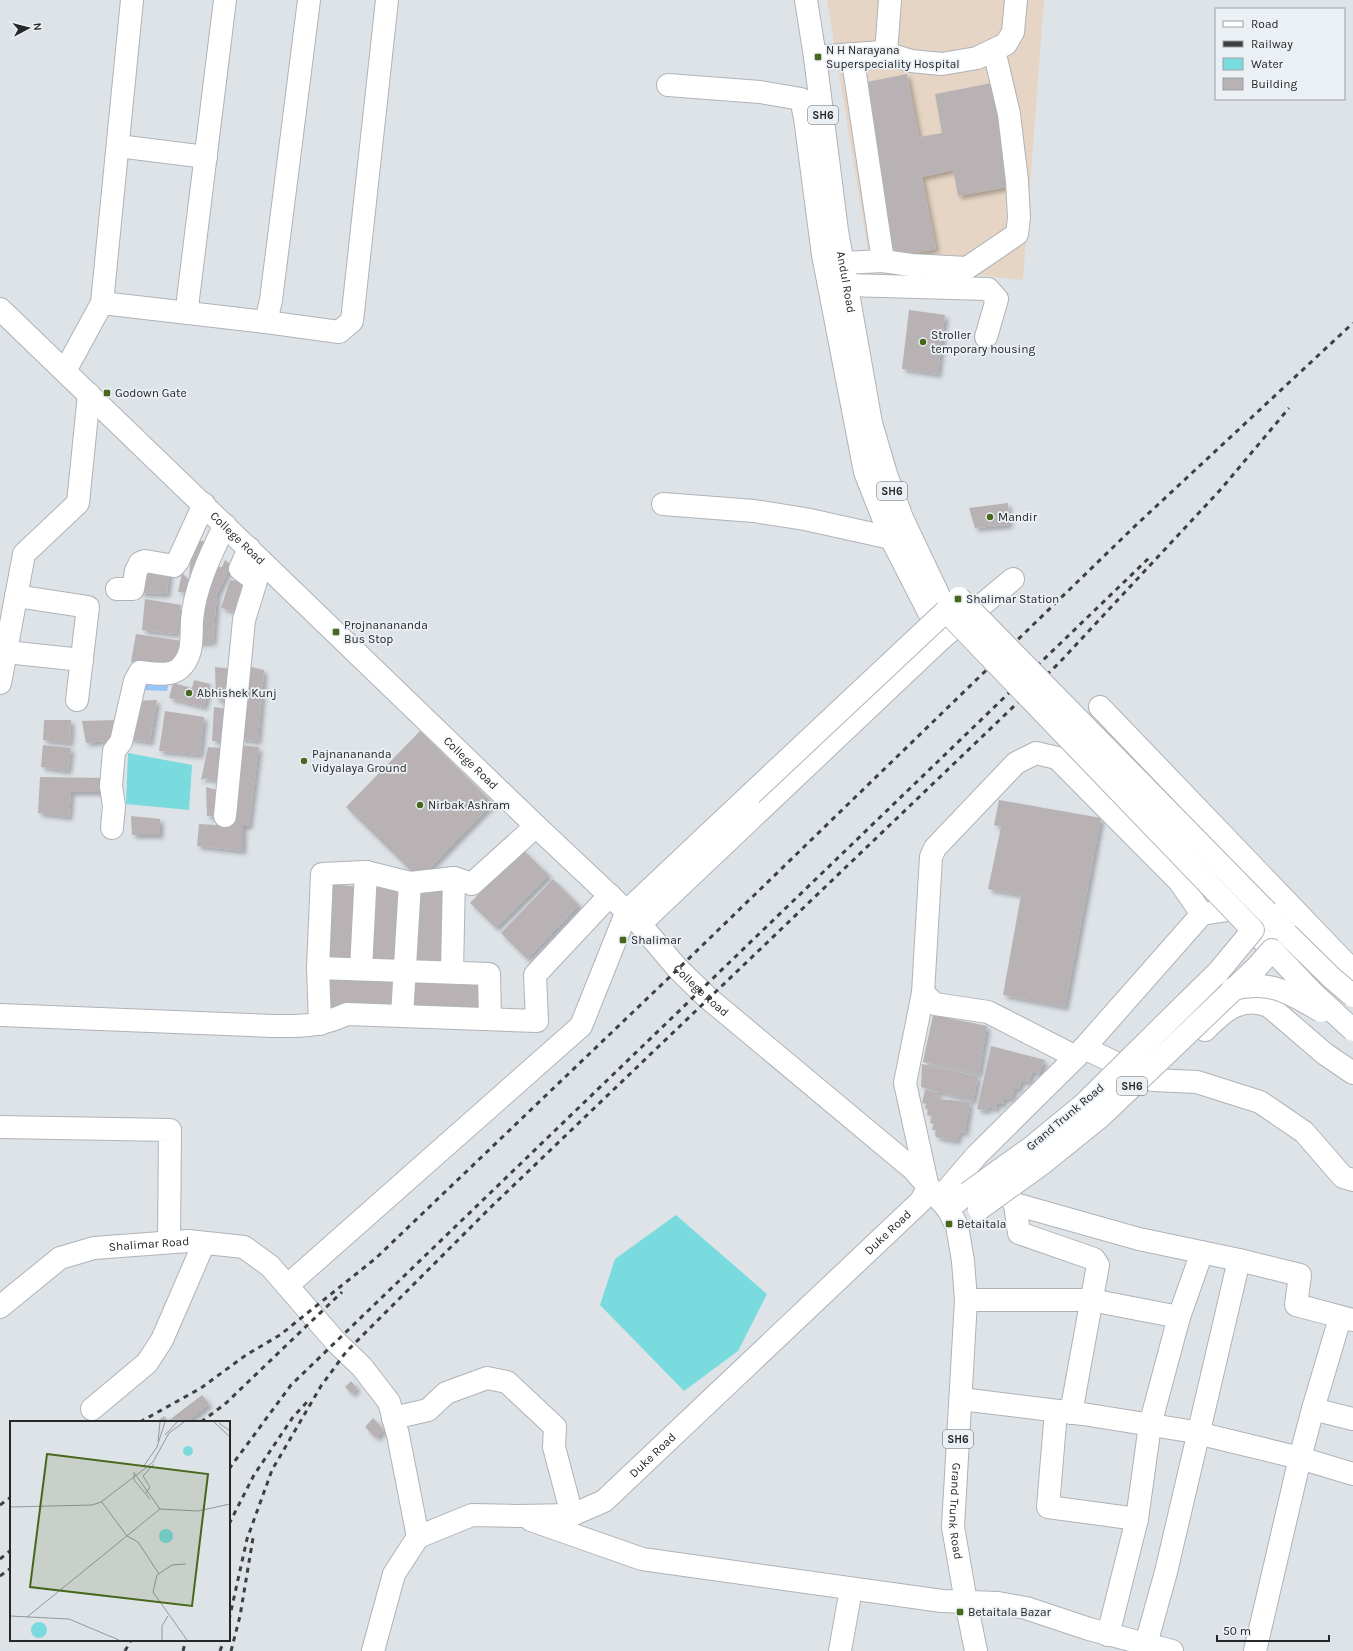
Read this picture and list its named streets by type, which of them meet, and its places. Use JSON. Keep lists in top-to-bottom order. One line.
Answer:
{"streets":{"street":["SH6","Andul Road","College Road","Grand Trunk Road","Duke Road","Shalimar Road"]},"crossings":[["College Road","Grand Trunk Road"],["College Road","Duke Road"],["Grand Trunk Road","Duke Road"],["Duke Road","Shalimar Road"]],"places":{"transit":["N H Narayana Superspeciality Hospital","Godown Gate","Shalimar Station","Projnanananda Bus Stop","Shalimar","Betaitala","Betaitala Bazar"],"other":["Stroller temporary housing","Mandir","Abhishek Kunj","Pajnanananda Vidyalaya Ground","Nirbak Ashram"]},"legend":["Road","Railway","Water","Building"],"scale_bar":"50 m","north":"right"}
